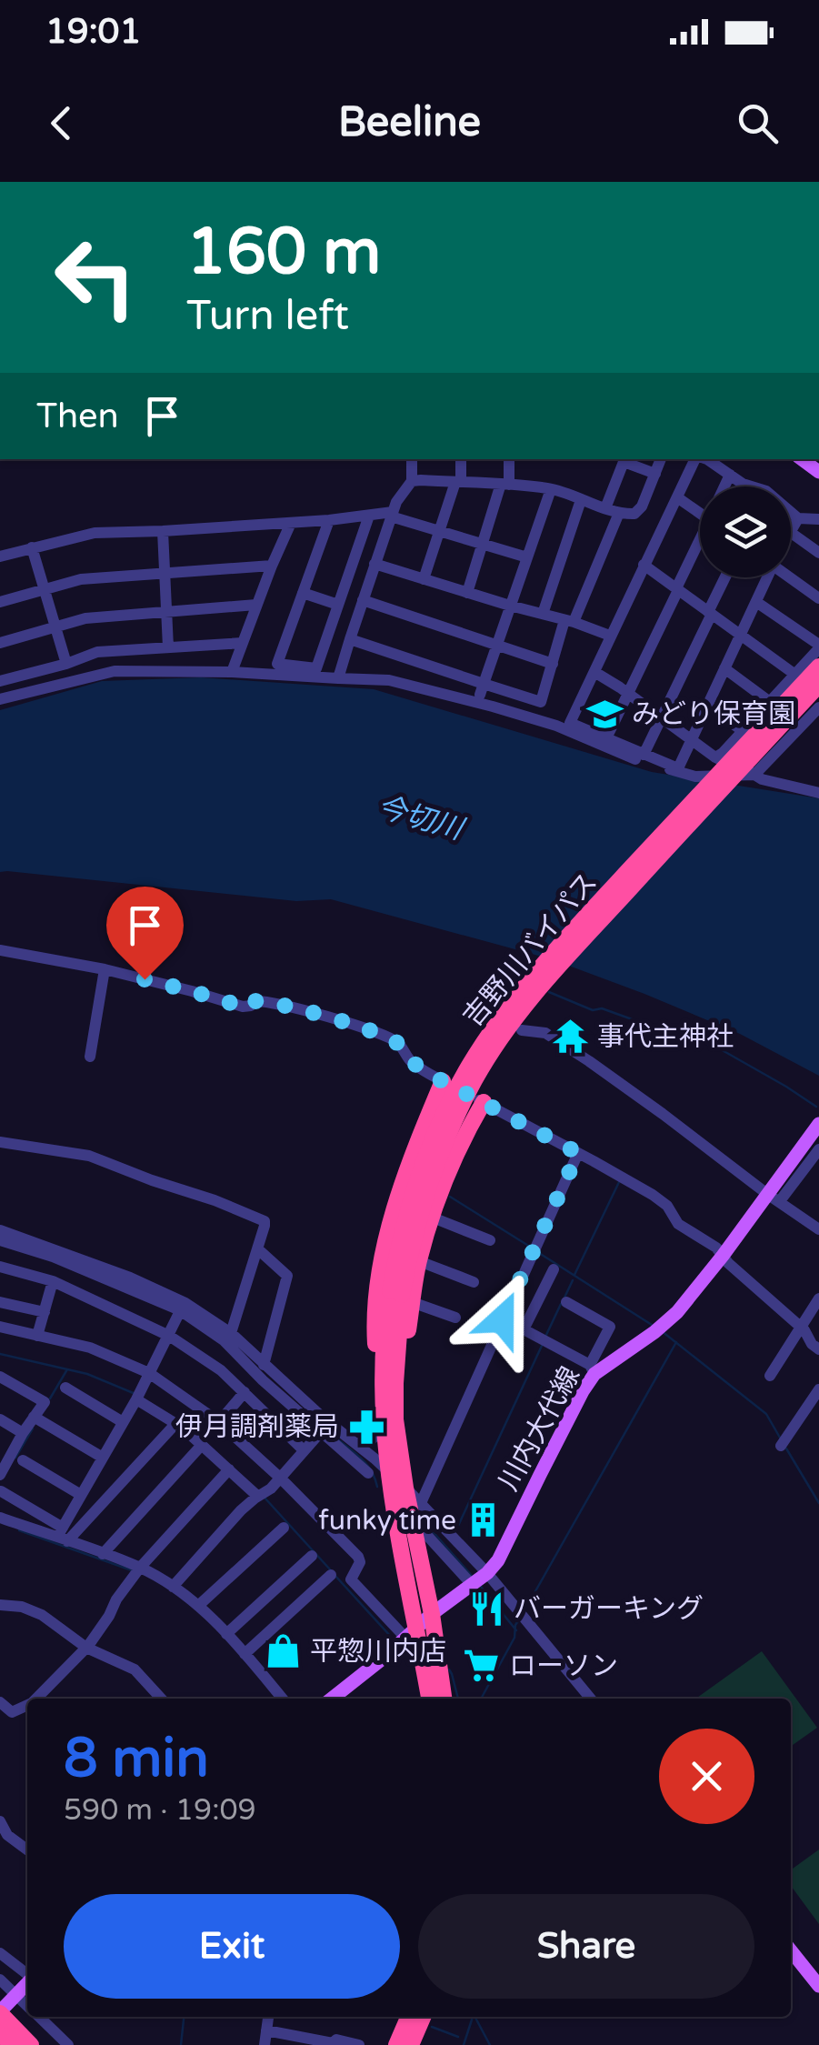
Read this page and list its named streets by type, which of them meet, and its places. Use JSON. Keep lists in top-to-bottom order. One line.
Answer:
{"streets":{"highway":["吉野川バイパス"],"main road":["川内大代線"]},"crossings":[["吉野川バイパス","川内大代線"]],"water":["今切川"],"places":{"school or university":["みどり保育園"],"temple":["事代主神社"],"pharmacy":["伊月調剤薬局"],"building":["funky time"],"restaurant":["バーガーキング"],"shop":["平惣川内店"],"supermarket":["ローソン"]},"page":{"status":"19:01","header":"Beeline","turn":["160 m","Turn left"],"then":"Then","heading":["8 min","590 m · 19:09"],"buttons":["Exit","Share"]}}
